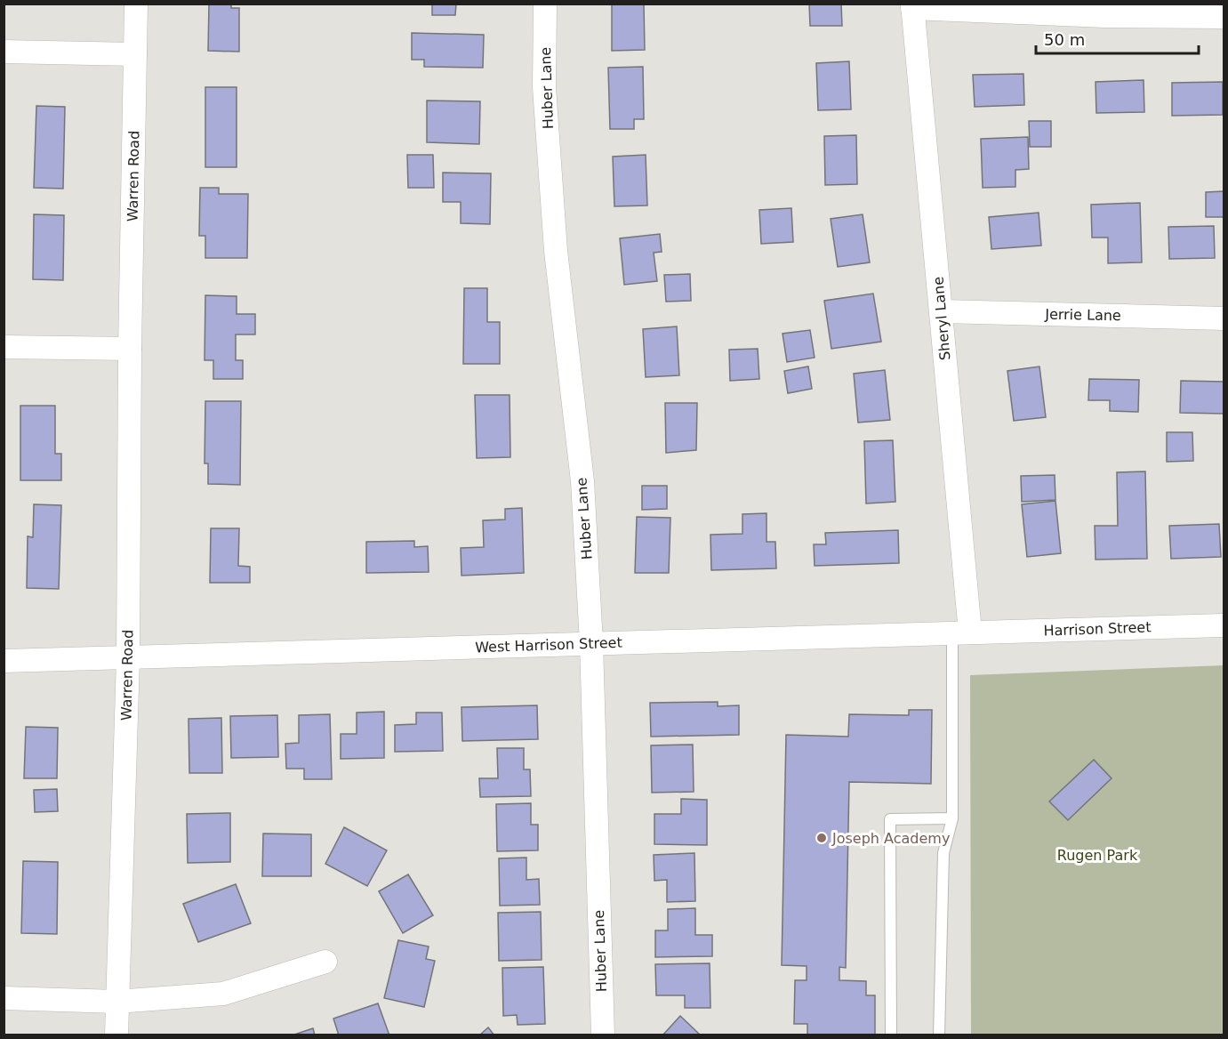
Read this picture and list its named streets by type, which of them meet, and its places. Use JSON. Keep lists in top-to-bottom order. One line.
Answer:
{"streets":{"street":["Huber Lane","Warren Road","Jerrie Lane","Sheryl Lane","Harrison Street","West Harrison Street"]},"crossings":[["Huber Lane","West Harrison Street"],["Warren Road","West Harrison Street"],["Jerrie Lane","Sheryl Lane"],["Sheryl Lane","Harrison Street"],["Sheryl Lane","West Harrison Street"],["Harrison Street","West Harrison Street"]],"parks":["Rugen Park"],"places":["Joseph Academy"],"scale_bar":"50 m"}
